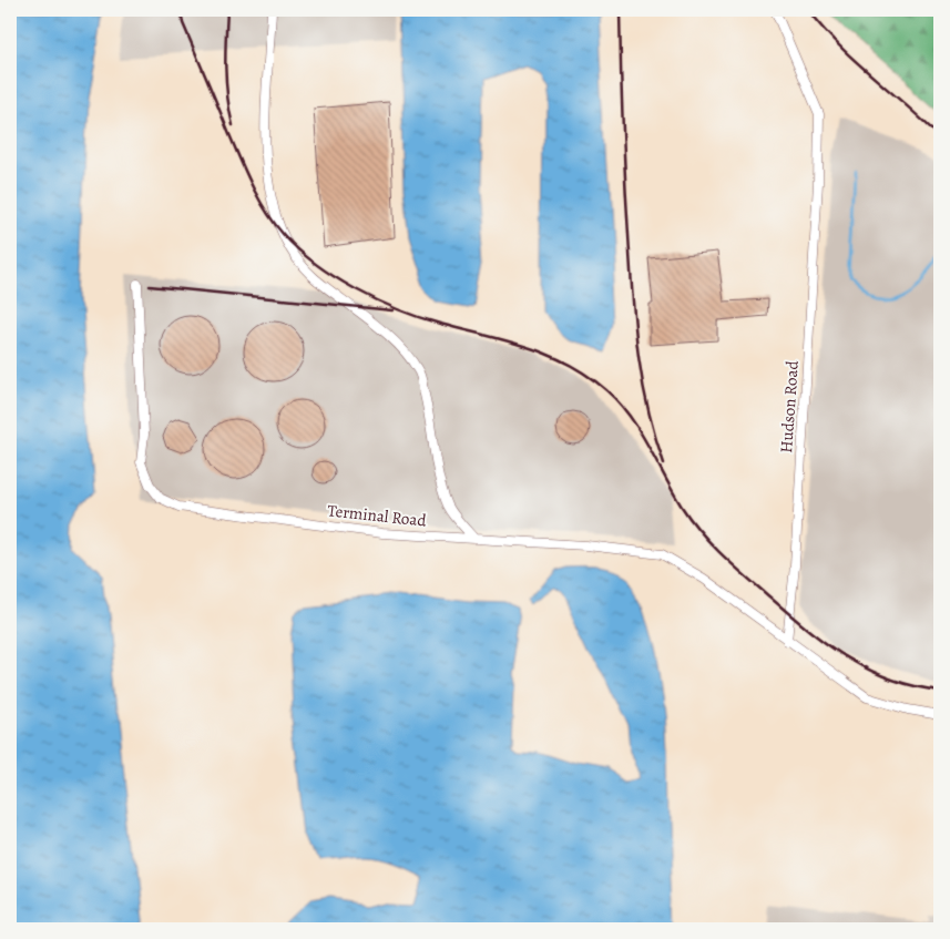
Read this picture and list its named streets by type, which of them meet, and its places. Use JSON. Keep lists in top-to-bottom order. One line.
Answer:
{"streets":{"street":["Hudson Road","Terminal Road"]},"crossings":[["Hudson Road","Terminal Road"]]}
